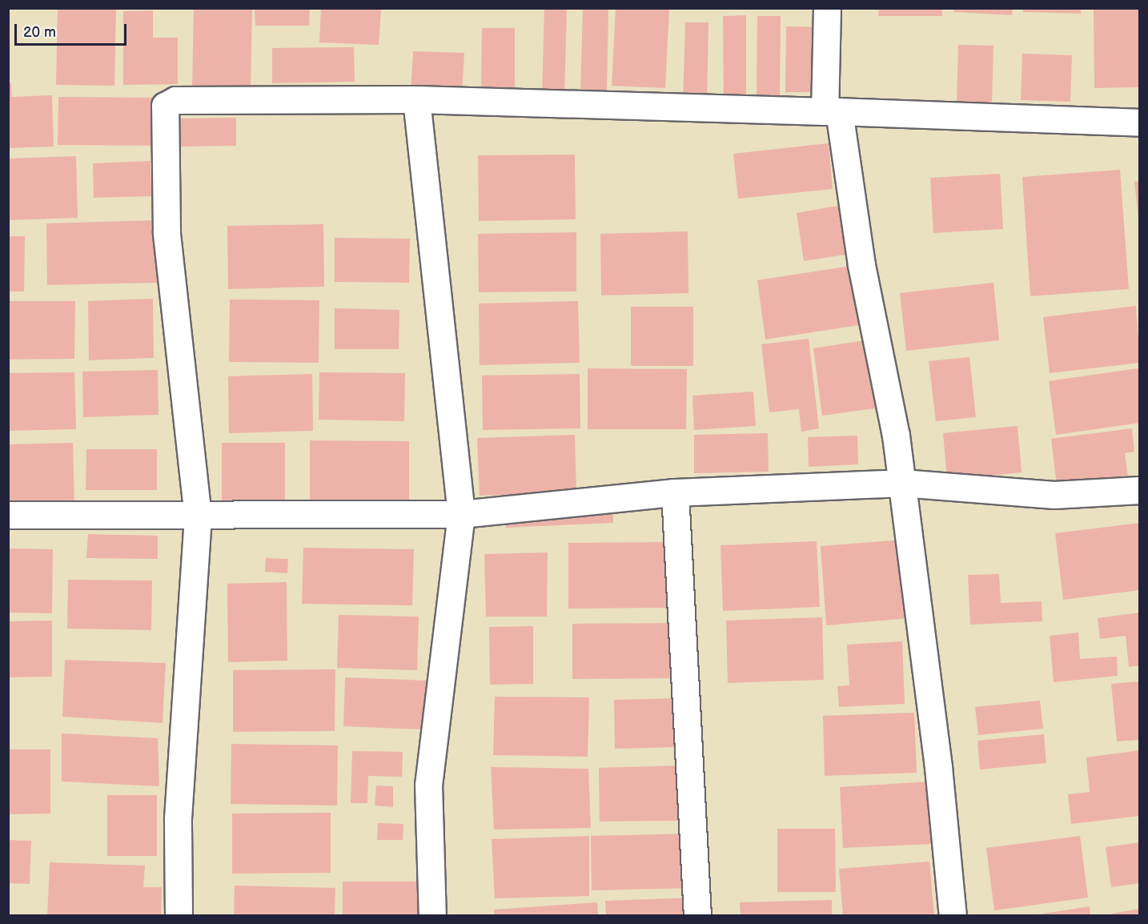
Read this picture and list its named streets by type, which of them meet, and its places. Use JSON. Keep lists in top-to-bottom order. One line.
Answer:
{"scale_bar":"20 m"}
